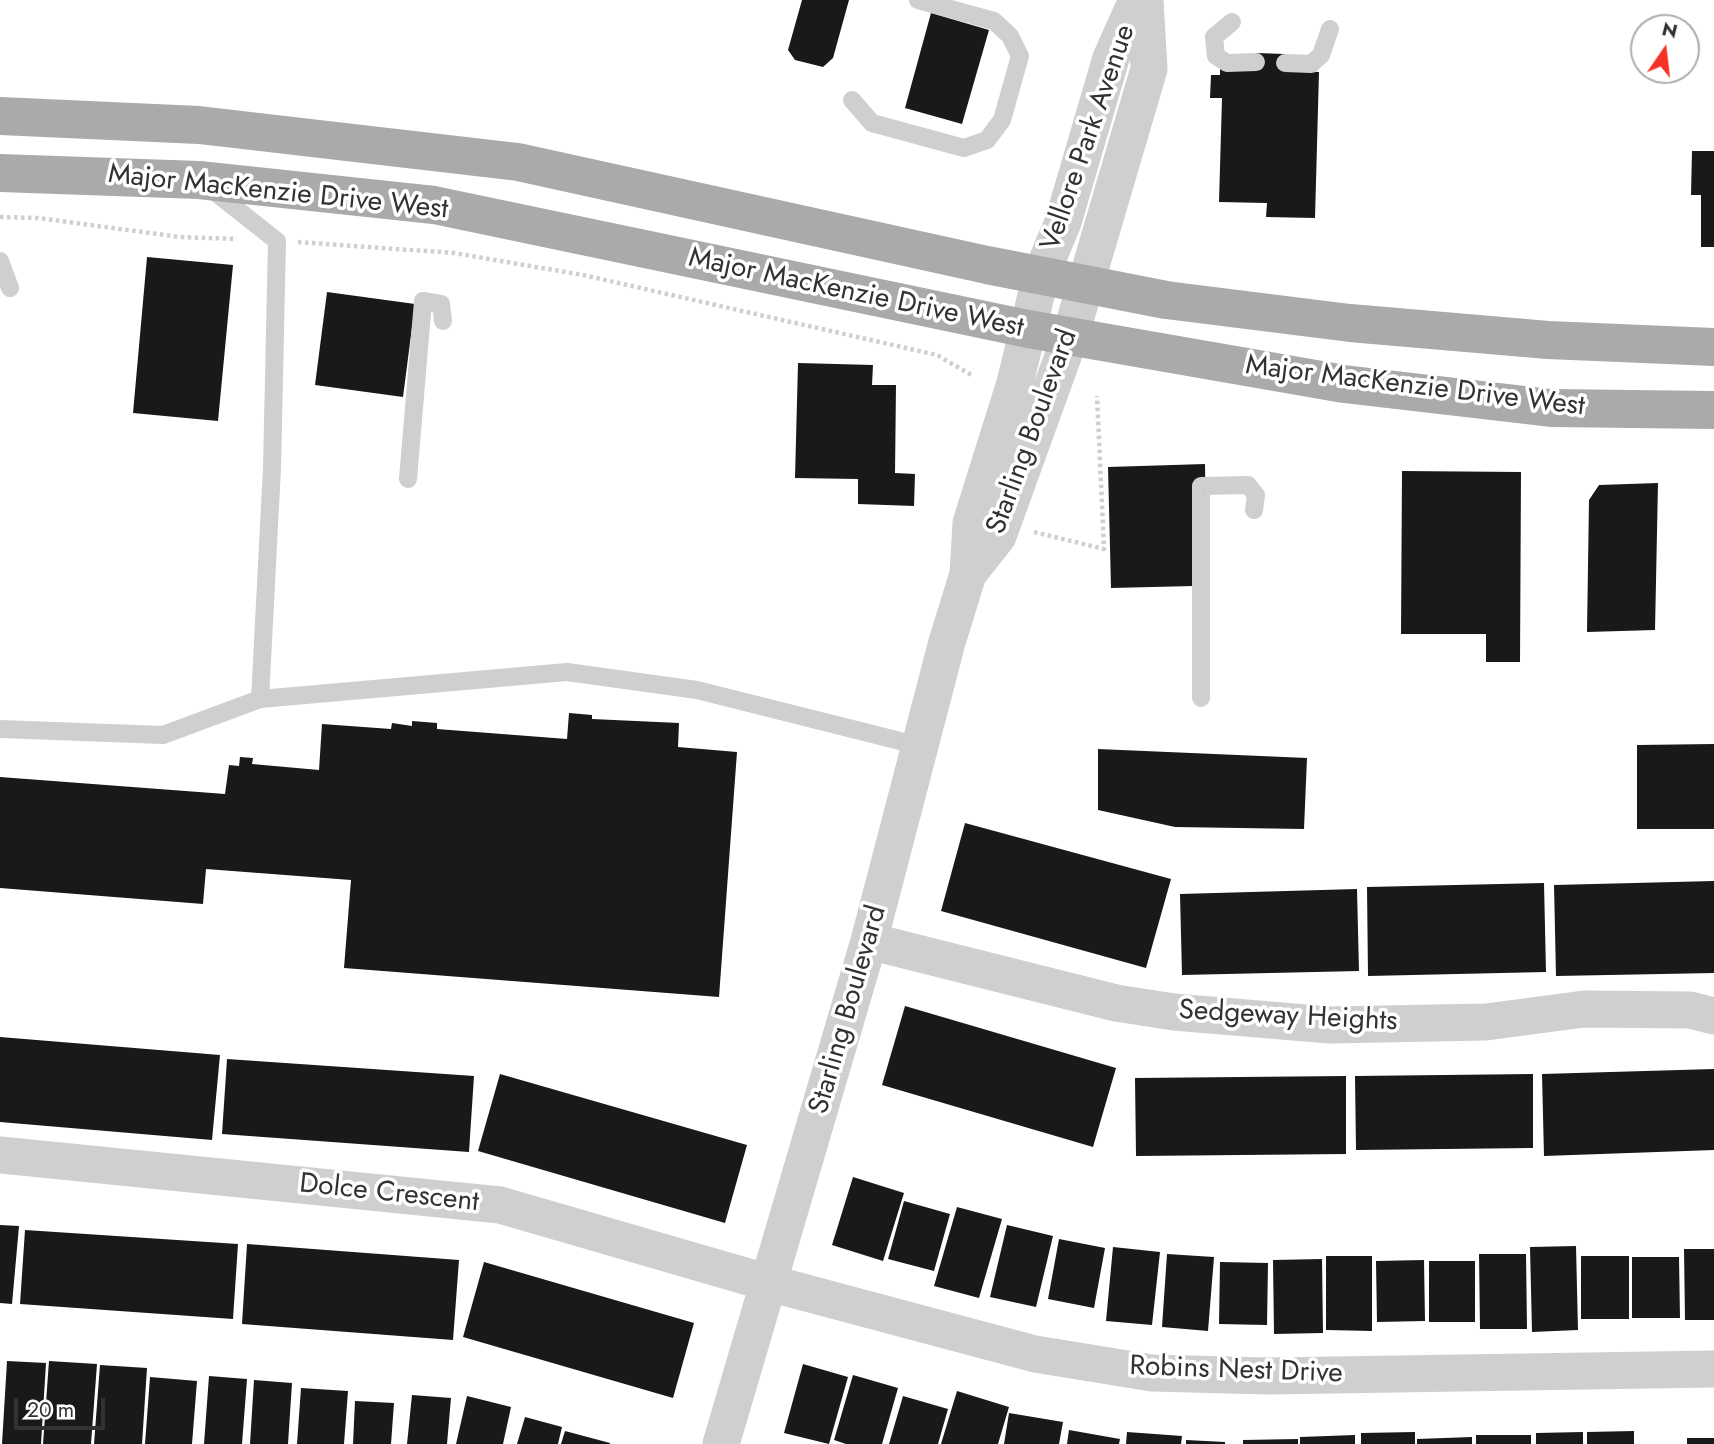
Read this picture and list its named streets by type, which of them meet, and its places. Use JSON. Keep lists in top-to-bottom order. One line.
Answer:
{"streets":{"main road":["Major MacKenzie Drive West"],"street":["Vellore Park Avenue","Starling Boulevard","Sedgeway Heights","Dolce Crescent","Robins Nest Drive"]},"crossings":[["Vellore Park Avenue","Major MacKenzie Drive West"],["Vellore Park Avenue","Starling Boulevard"],["Major MacKenzie Drive West","Starling Boulevard"],["Starling Boulevard","Sedgeway Heights"],["Starling Boulevard","Dolce Crescent"],["Starling Boulevard","Robins Nest Drive"],["Dolce Crescent","Robins Nest Drive"]],"scale_bar":"20 m","north":"top"}
